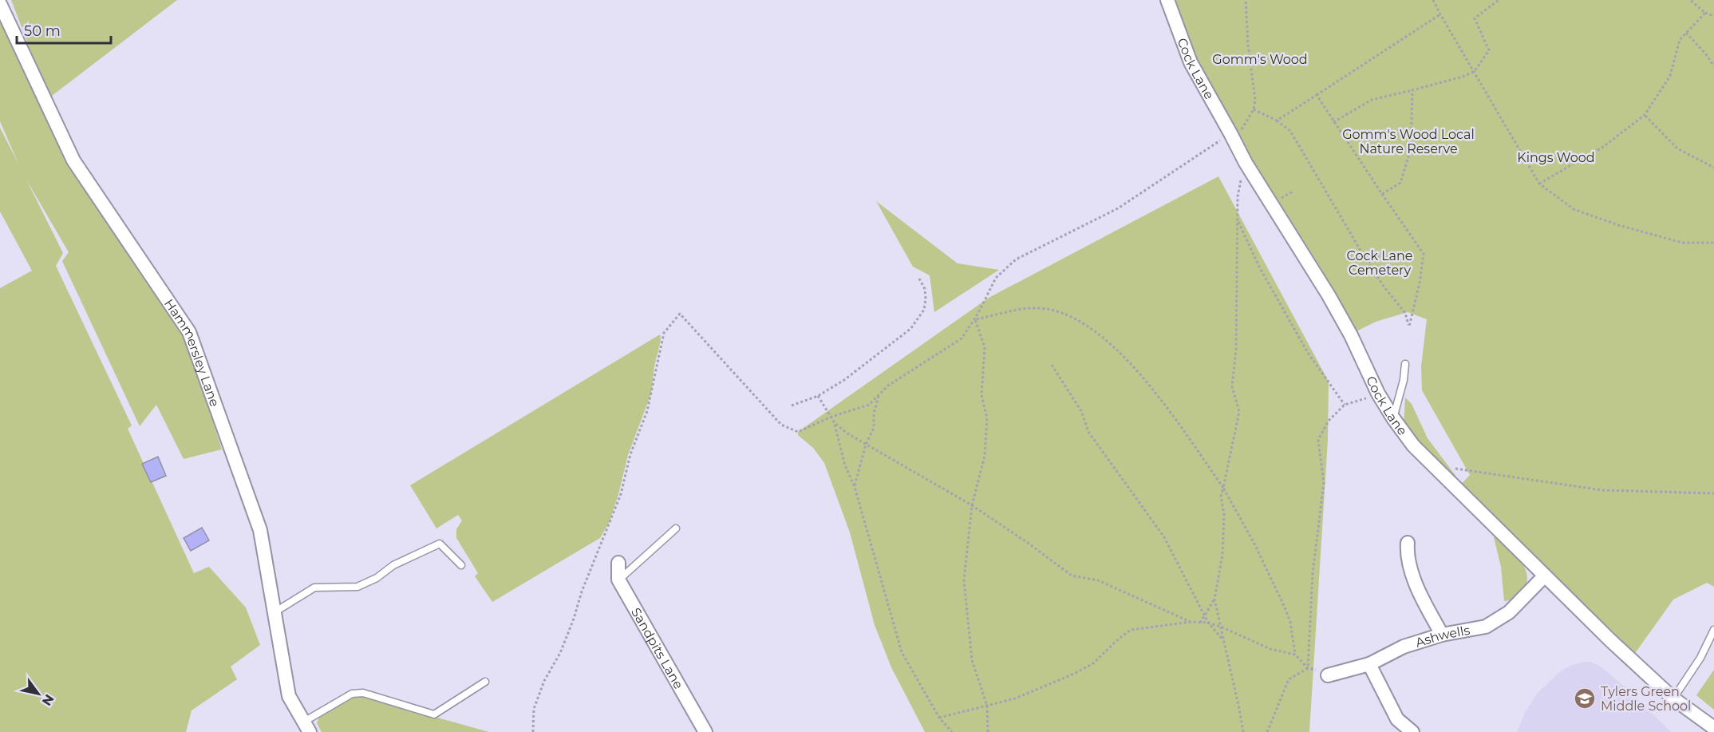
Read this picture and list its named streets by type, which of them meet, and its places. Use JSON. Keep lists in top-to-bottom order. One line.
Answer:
{"streets":{"street":["Cock Lane","Hammersley Lane","Ashwells","Sandpits Lane"]},"crossings":[["Cock Lane","Ashwells"]],"parks":["Gomm's Wood","Gomm's Wood Local Nature Reserve","Kings Wood","Cock Lane Cemetery"],"places":{"school or university":["Tylers Green Middle School"]},"scale_bar":"50 m","north":"bottom right"}
